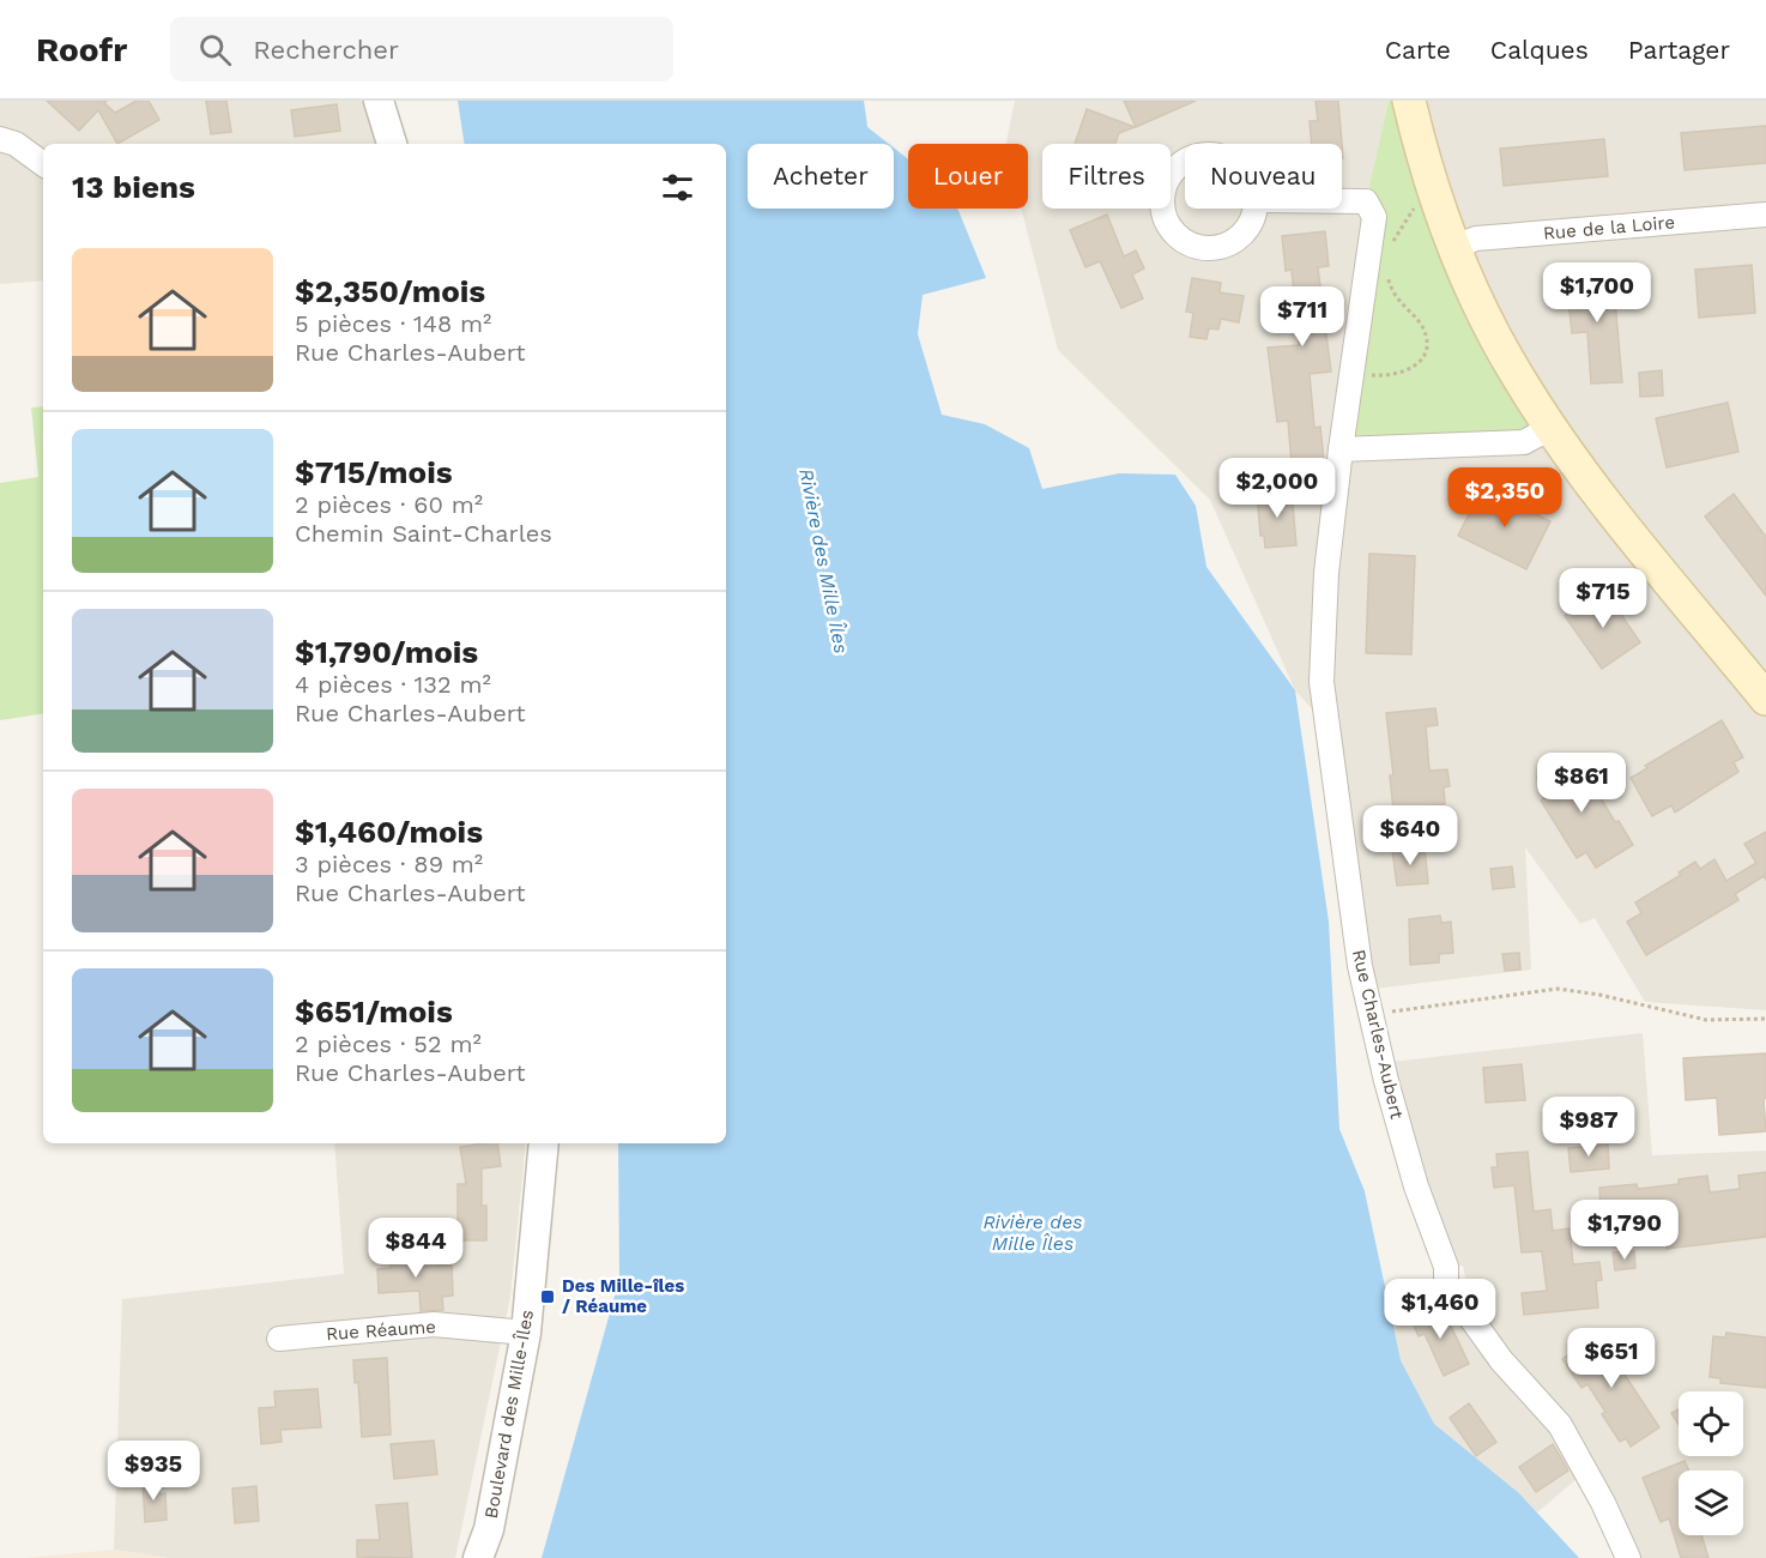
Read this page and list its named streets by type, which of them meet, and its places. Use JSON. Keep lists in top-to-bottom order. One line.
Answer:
{"streets":{"street":["Rue de la Loire","Rue Charles-Aubert","Rue Réaume","Boulevard des Mille-Îles"]},"crossings":[["Rue Réaume","Boulevard des Mille-Îles"]],"water":["Rivière des Mille Îles"],"places":{"transit":["Des Mille-îles / Réaume"]},"page":{"header":"Roofr","search":"Rechercher","nav":["Carte","Calques","Partager"],"chip":["Acheter","Louer","Filtres","Nouveau"],"heading":"13 biens","list":[{"name":"$2,350/mois","note":"5 pièces · 148 m² · Rue Charles-Aubert"},{"name":"$715/mois","note":"2 pièces · 60 m² · Chemin Saint-Charles"},{"name":"$1,790/mois","note":"4 pièces · 132 m² · Rue Charles-Aubert"},{"name":"$1,460/mois","note":"3 pièces · 89 m² · Rue Charles-Aubert"},{"name":"$651/mois","note":"2 pièces · 52 m² · Rue Charles-Aubert"}],"price":["$1,700","$711","$2,000","$2,350","$715","$861","$640","$987","$1,790","$844","$1,460","$651","$935"]}}
